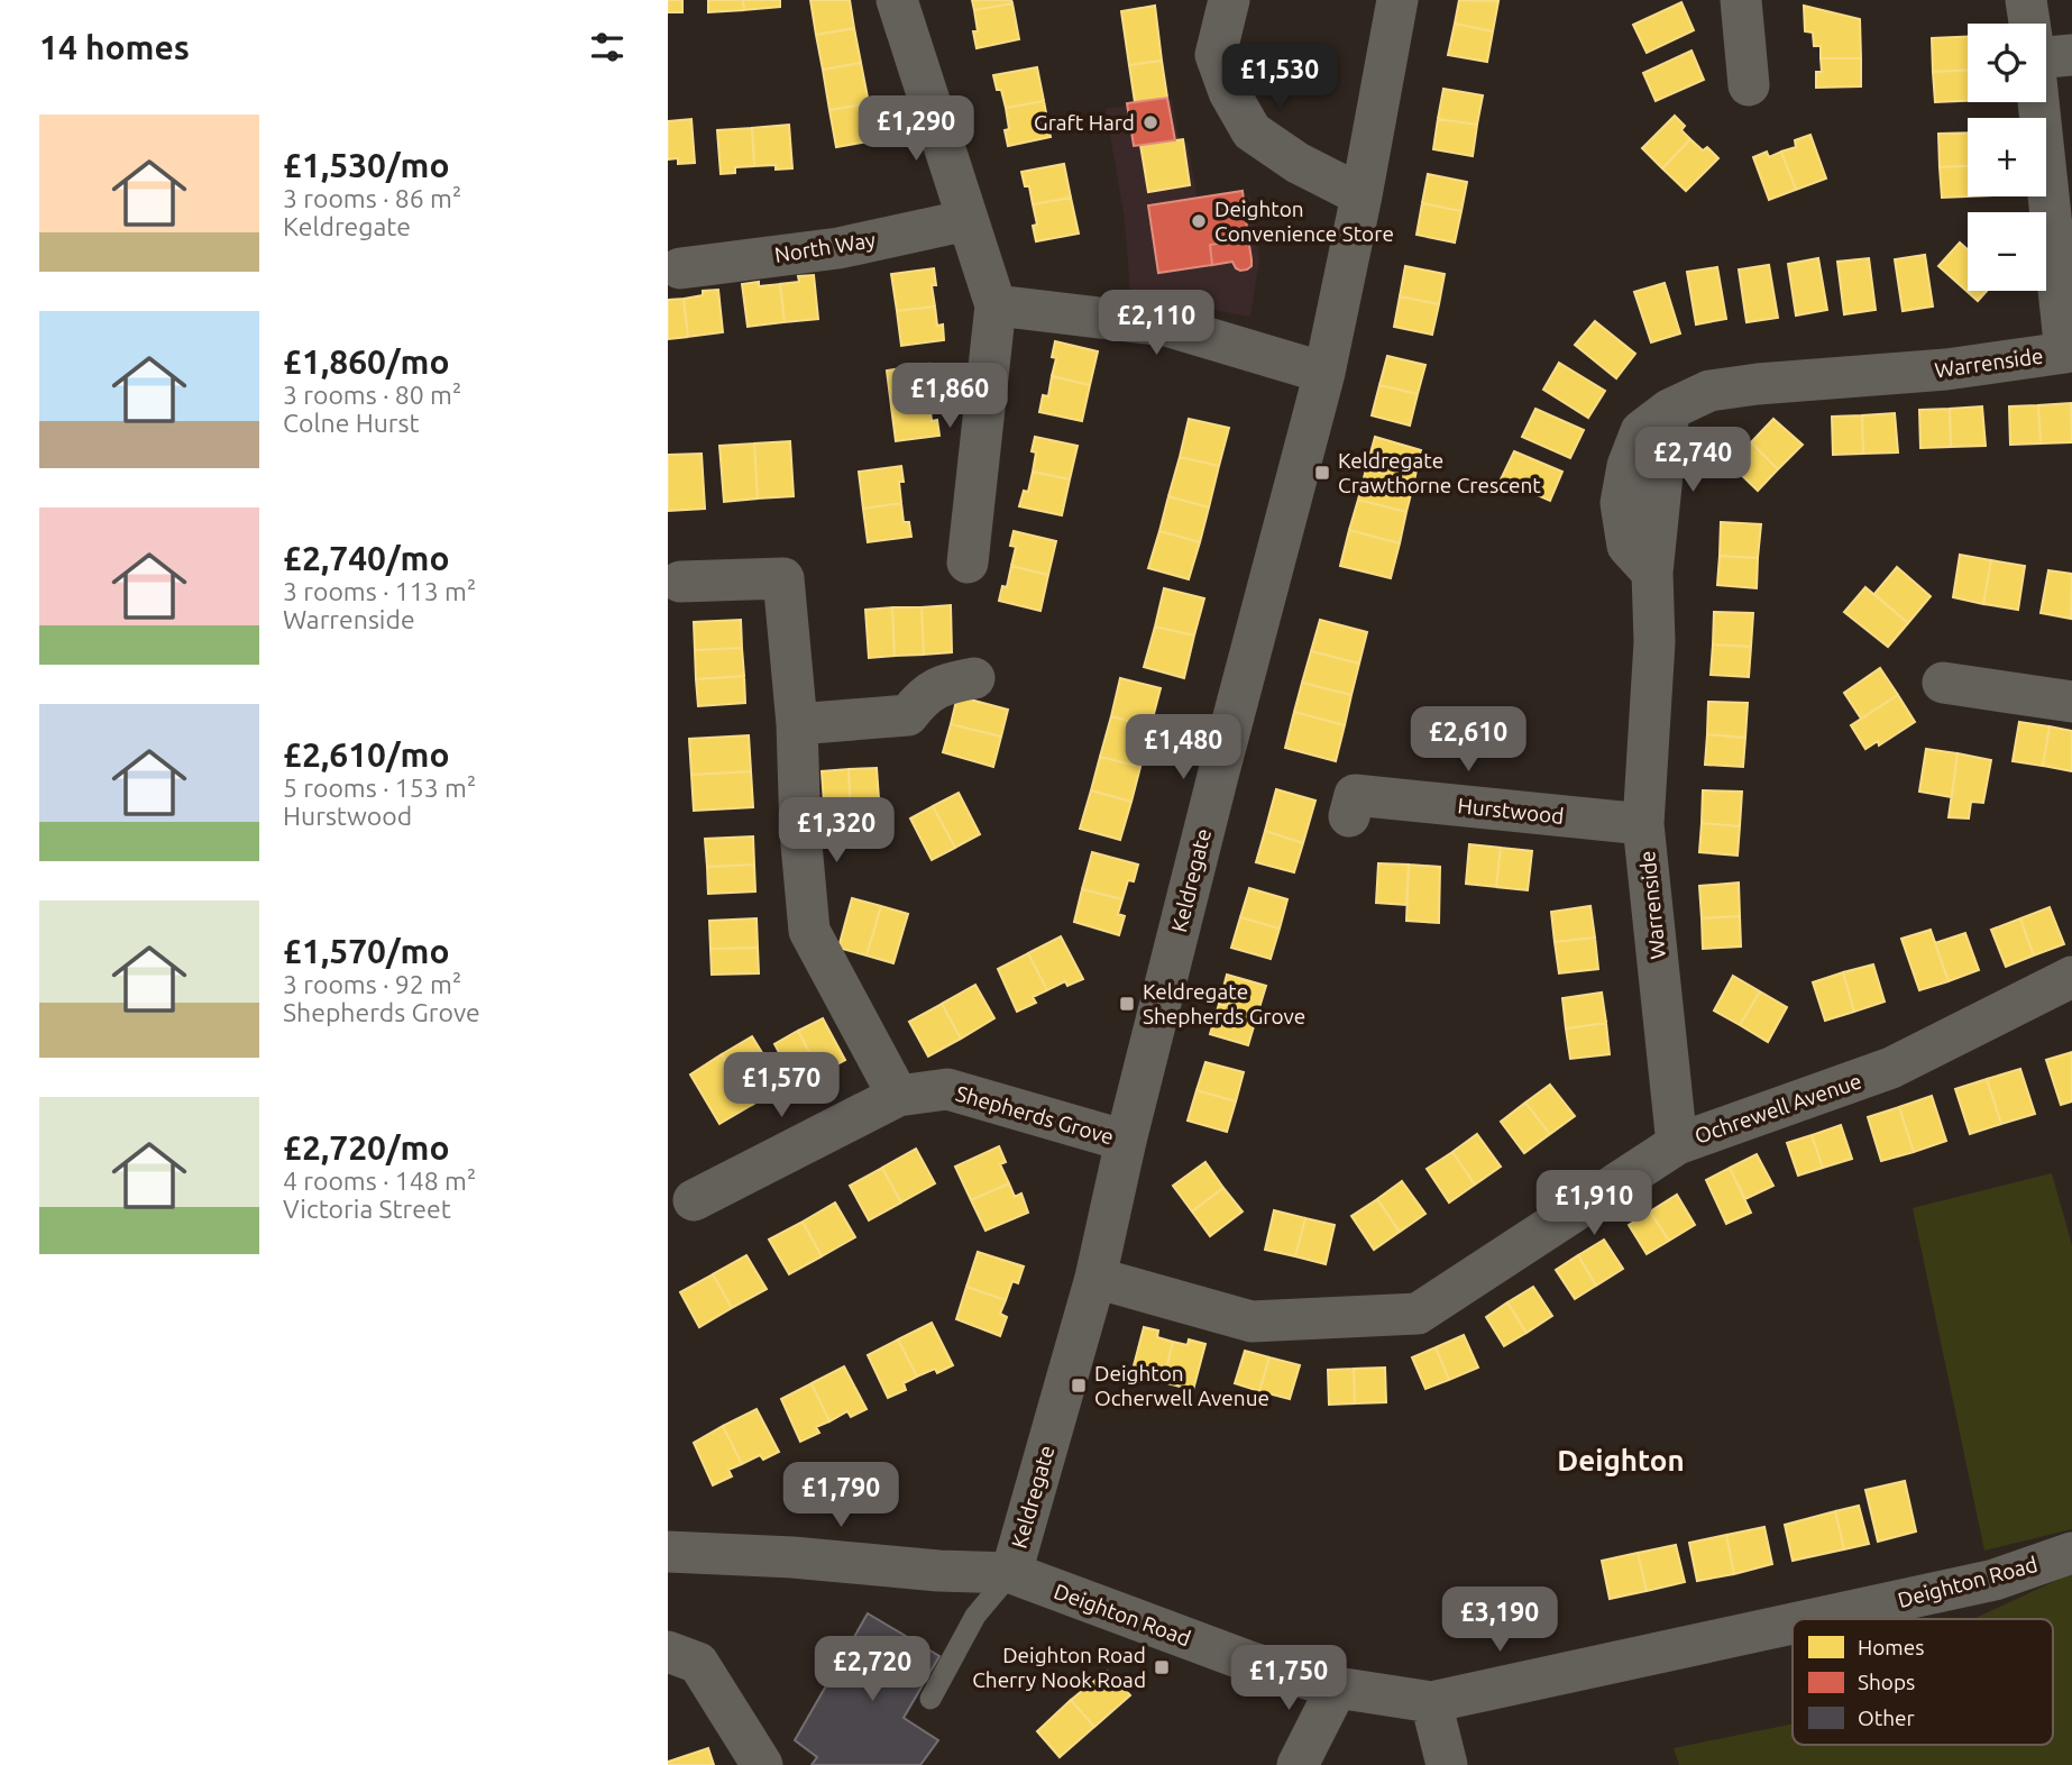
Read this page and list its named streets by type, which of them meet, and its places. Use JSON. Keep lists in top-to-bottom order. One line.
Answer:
{"streets":{"street":["North Way","Warrenside","Hurstwood","Keldregate","Ochrewell Avenue","Shepherds Grove","Deighton Road"]},"crossings":[["Warrenside","Hurstwood"],["Warrenside","Ochrewell Avenue"],["Keldregate","Ochrewell Avenue"],["Keldregate","Shepherds Grove"],["Keldregate","Deighton Road"]],"districts":["Deighton"],"places":{"other":["Graft Hard","Deighton Convenience Store"],"transit":["Keldregate Crawthorne Crescent","Keldregate Shepherds Grove","Deighton Ocherwell Avenue","Deighton Road Cherry Nook Road"]},"legend":["Homes","Shops","Other"],"page":{"heading":"14 homes","map_buttons":["+","−"],"price":["£1,530","£1,290","£2,110","£1,860","£2,740","£2,610","£1,480","£1,320","£1,570","£1,910","£1,790","£3,190","£2,720","£1,750"],"list":[{"name":"£1,530/mo","note":"3 rooms · 86 m² · Keldregate"},{"name":"£1,860/mo","note":"3 rooms · 80 m² · Colne Hurst"},{"name":"£2,740/mo","note":"3 rooms · 113 m² · Warrenside"},{"name":"£2,610/mo","note":"5 rooms · 153 m² · Hurstwood"},{"name":"£1,570/mo","note":"3 rooms · 92 m² · Shepherds Grove"},{"name":"£2,720/mo","note":"4 rooms · 148 m² · Victoria Street"}]}}
